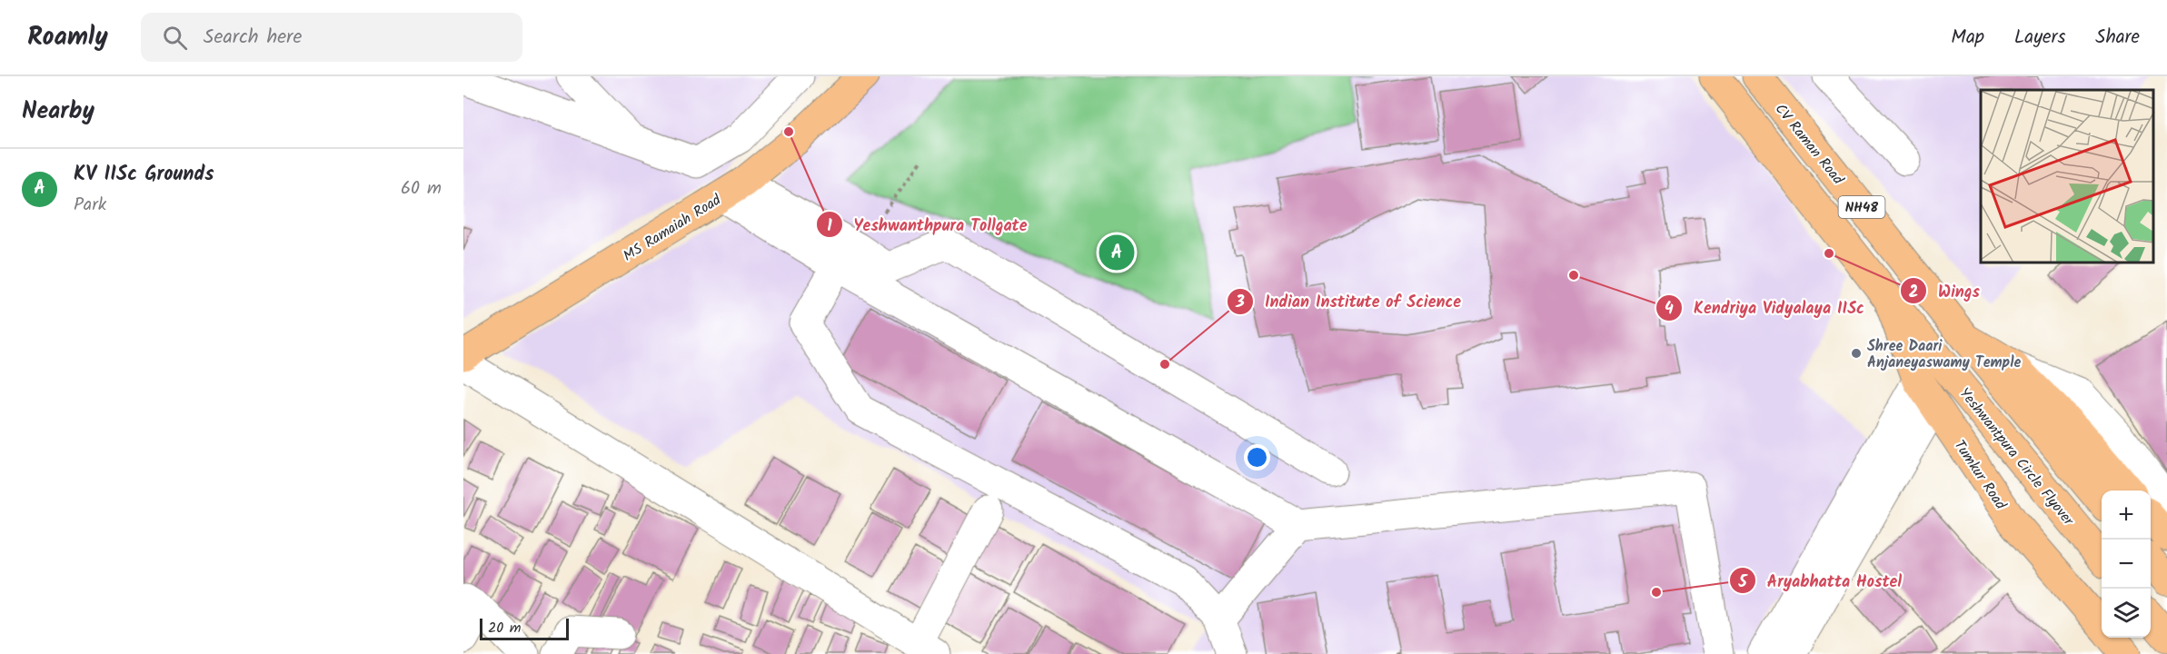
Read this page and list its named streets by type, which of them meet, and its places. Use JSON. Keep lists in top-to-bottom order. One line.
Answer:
{"streets":{"main road":["CV Raman Road","NH48","MS Ramaiah Road","Yeshwantpura Circle Flyover","Tumkur Road"]},"crossings":[["CV Raman Road","NH48"],["NH48","Yeshwantpura Circle Flyover"],["NH48","Tumkur Road"],["Yeshwantpura Circle Flyover","Tumkur Road"]],"places":["Yeshwanthpura Tollgate","Wings","Kendriya Vidyalaya IISc","Shree Daari Anjaneyaswamy Temple","Indian Institute of Science","Aryabhatta Hostel"],"scale_bar":"20 m","page":{"header":"Roamly","search":"Search here","nav":["Map","Layers","Share"],"heading":"Nearby","list":[{"mark":"A","name":"KV IISc Grounds","note":"Park","value":"60 m"}],"pins":"A","map_buttons":["+","−"],"scale":"20 m"}}
